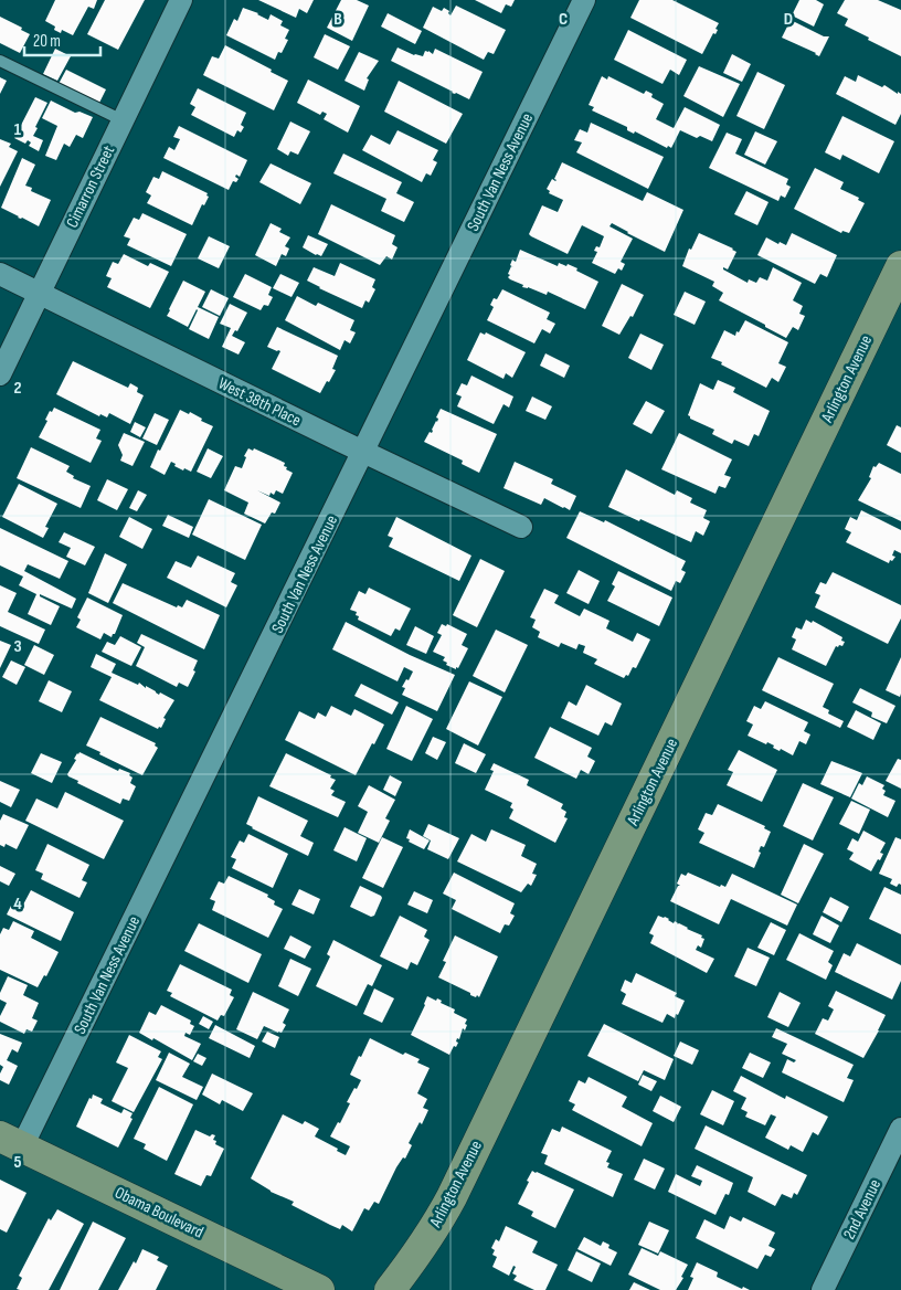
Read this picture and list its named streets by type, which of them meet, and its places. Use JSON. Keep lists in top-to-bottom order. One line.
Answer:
{"streets":{"main road":["Arlington Avenue","Obama Boulevard"],"street":["South Van Ness Avenue","Cimarron Street","West 38th Place","2nd Avenue"]},"crossings":[["South Van Ness Avenue","West 38th Place"],["South Van Ness Avenue","Obama Boulevard"],["Cimarron Street","West 38th Place"]],"scale_bar":"20 m","grid":{"columns":["B","C","D"],"rows":["1","2","3","4","5"]}}
